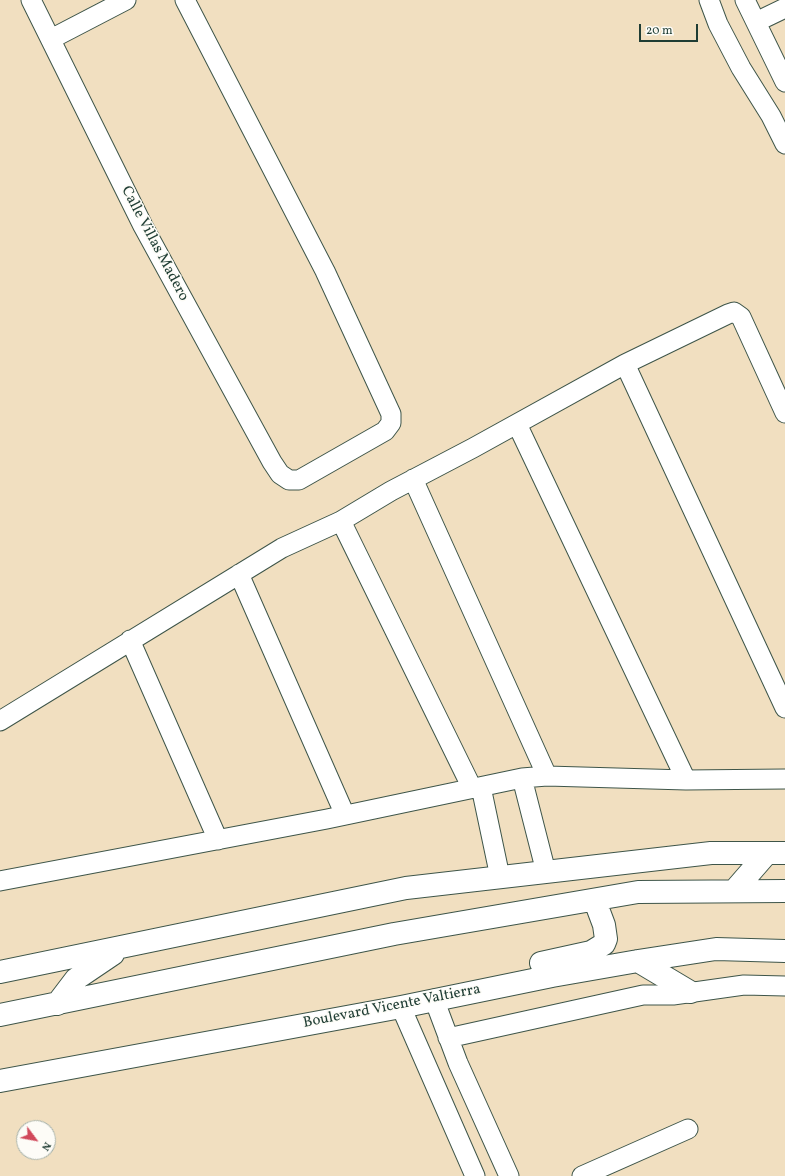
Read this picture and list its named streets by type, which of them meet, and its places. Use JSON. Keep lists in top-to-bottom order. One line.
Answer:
{"streets":{"street":["Calle Villas Madero","Boulevard Vicente Valtierra"]},"scale_bar":"20 m","north":"bottom right"}
